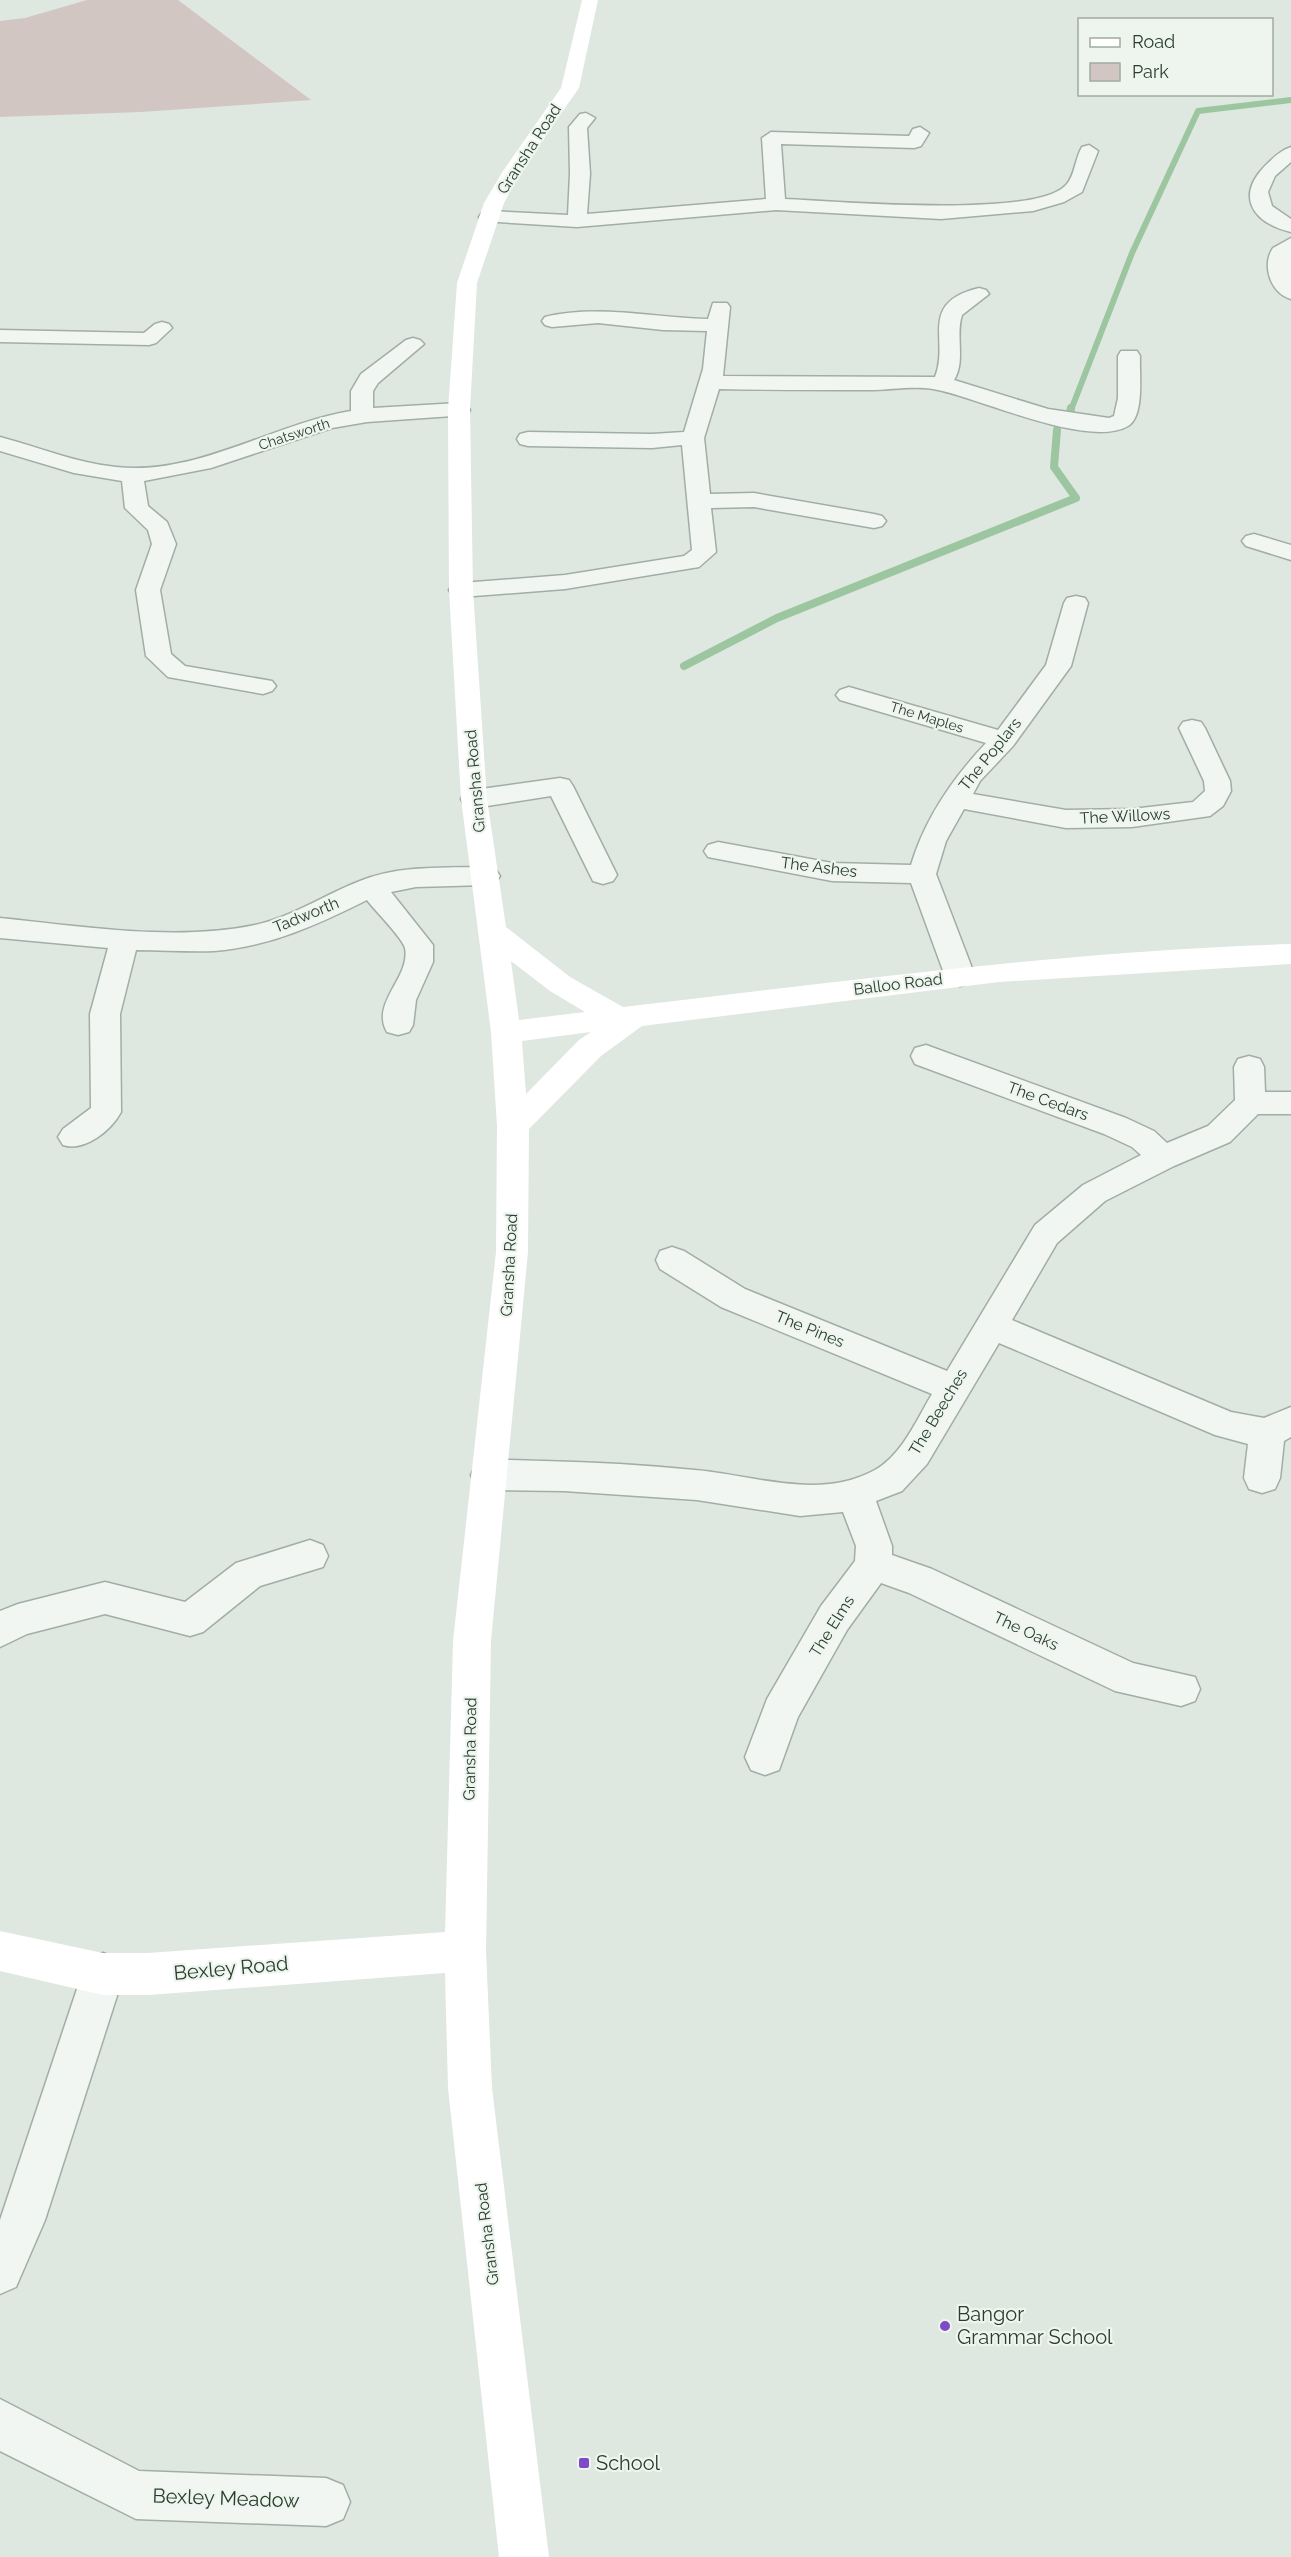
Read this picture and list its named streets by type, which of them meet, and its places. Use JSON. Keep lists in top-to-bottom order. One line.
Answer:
{"streets":{"street":["Gransha Road","Chatsworth","The Maples","The Poplars","The Willows","The Ashes","Tadworth","Balloo Road","The Cedars","The Pines","The Beeches","The Elms","The Oaks","Bexley Road","Bexley Meadow"]},"crossings":[["Gransha Road","Chatsworth"],["Gransha Road","Tadworth"],["Gransha Road","Balloo Road"],["Gransha Road","The Beeches"],["Gransha Road","Bexley Road"],["The Maples","The Poplars"],["The Poplars","The Willows"],["The Poplars","The Ashes"],["The Cedars","The Beeches"],["The Pines","The Beeches"],["The Elms","The Oaks"]],"places":{"other":["Bangor Grammar School"],"transit":["School"]},"legend":["Road","Park"]}
